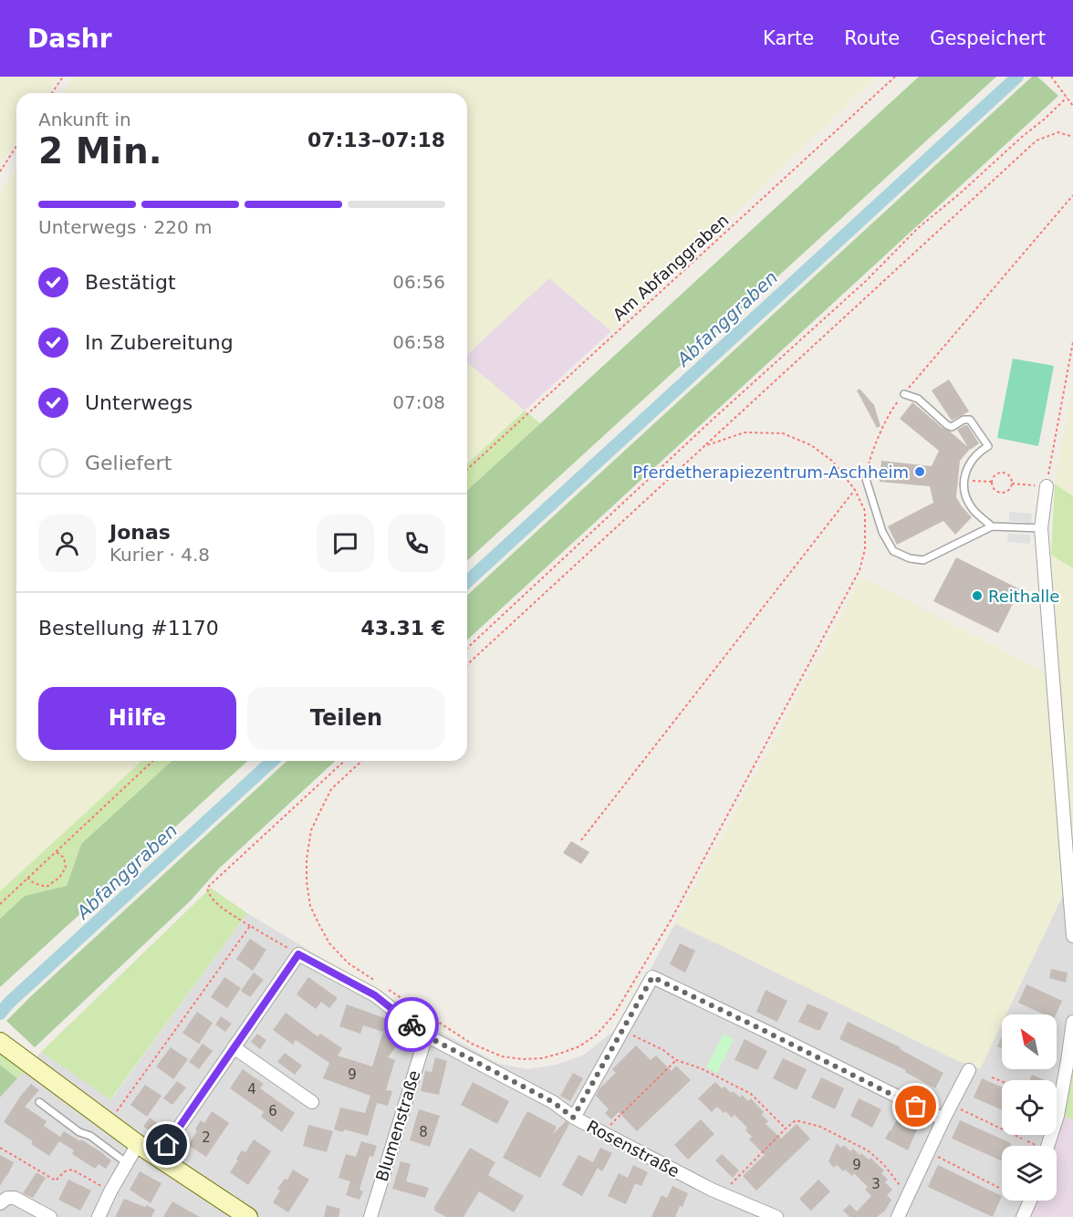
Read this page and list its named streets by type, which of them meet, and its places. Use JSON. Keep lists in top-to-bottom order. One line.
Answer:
{"streets":{"street":["Blumenstraße","Rosenstraße"],"path":["Am Abfanggraben"]},"crossings":[["Blumenstraße","Rosenstraße"]],"water":["Abfanggraben"],"places":["Pferdetherapiezentrum-Aschheim","Reithalle"],"house_numbers":["9","4","6","8","2","9","3"],"north":"top left","page":{"header":"Dashr","nav":["Karte","Route","Gespeichert"],"heading":["2 Min.","Ankunft in","07:13–07:18"],"panel":["Jonas","Kurier · 4.8","Bestellung #1170","43.31 €"],"bar":"Unterwegs · 220 m","list":[["Bestätigt","06:56"],["In Zubereitung","06:58"],["Unterwegs","07:08"],"Geliefert"],"buttons":["Hilfe","Teilen"]}}
